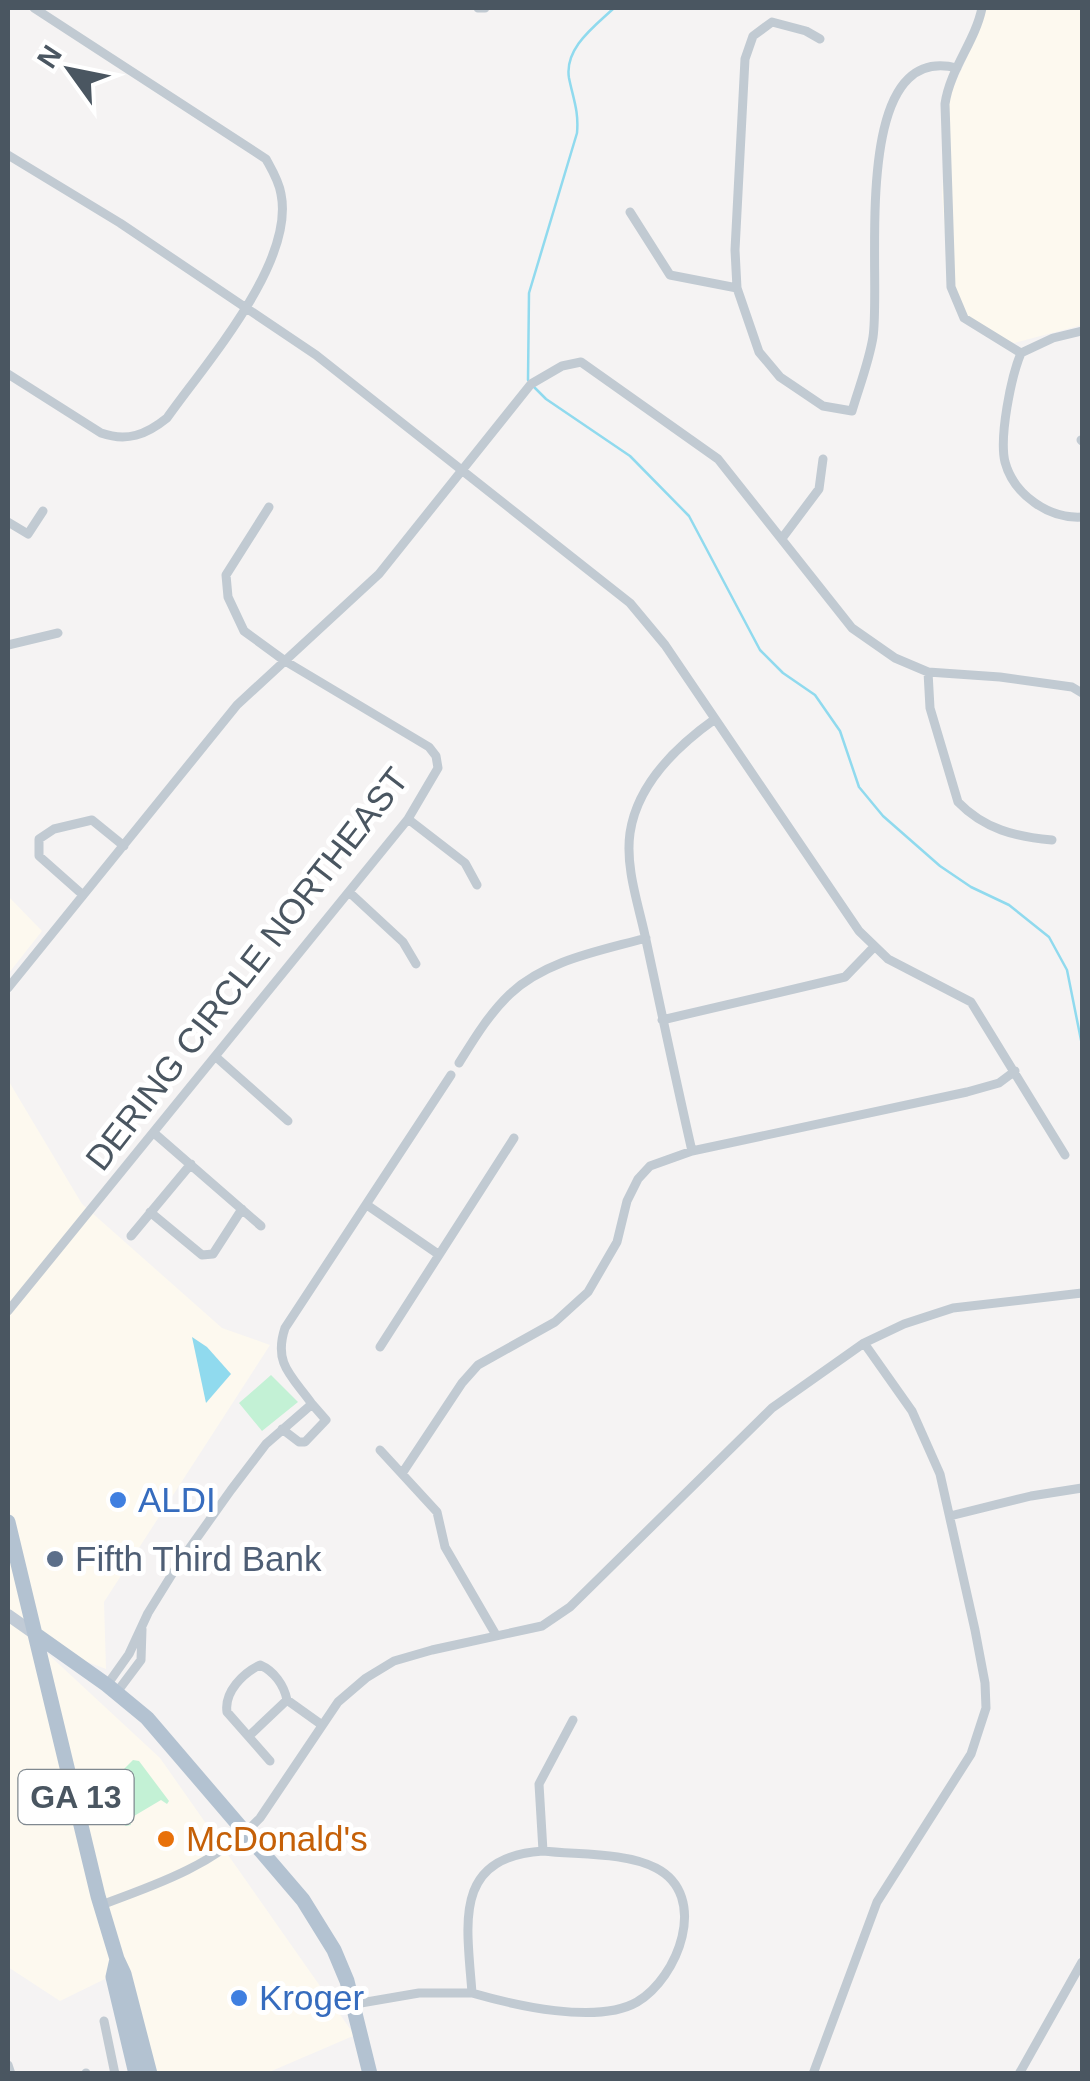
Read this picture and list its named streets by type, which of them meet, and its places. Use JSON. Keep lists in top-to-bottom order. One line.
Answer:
{"streets":{"main road":["GA 13"],"street":["DERING CIRCLE NORTHEAST"]},"places":["ALDI","Fifth Third Bank","McDonald's","Kroger"],"north":"top left"}
